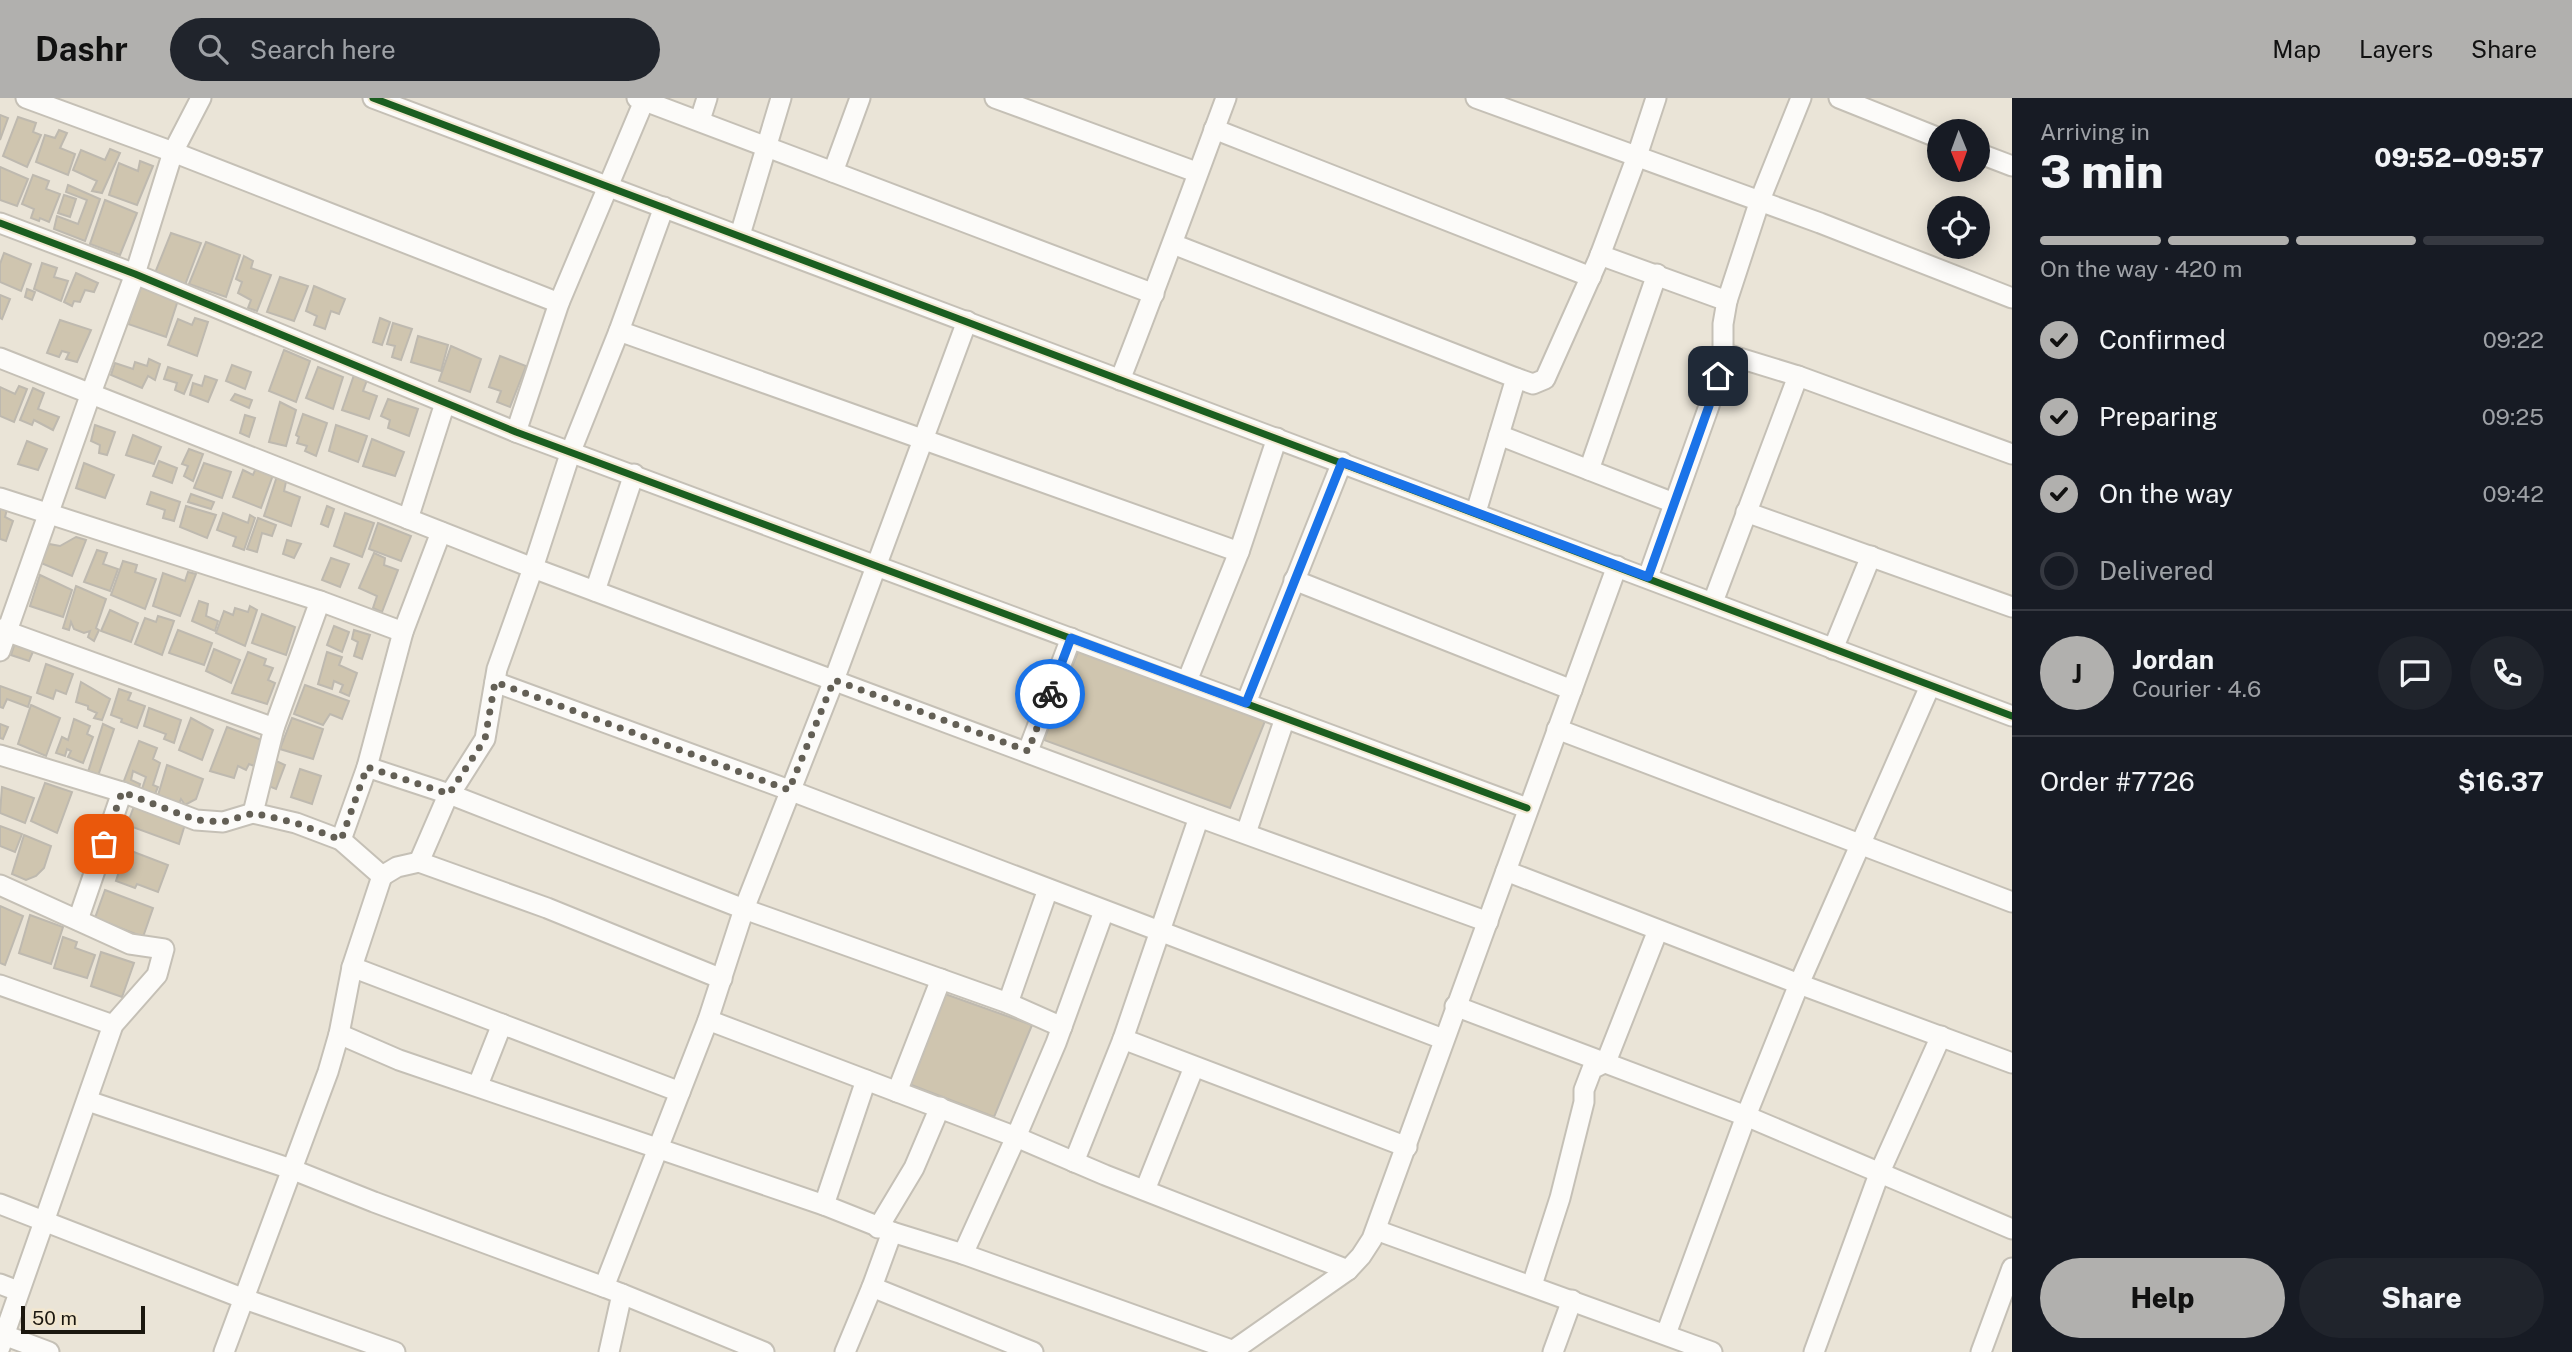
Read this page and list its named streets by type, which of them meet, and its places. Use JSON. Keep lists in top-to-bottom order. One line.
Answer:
{"scale_bar":"50 m","north":"bottom","page":{"header":"Dashr","search":"Search here","nav":["Map","Layers","Share"],"heading":["3 min","Arriving in","09:52–09:57"],"panel":["Jordan","Courier · 4.6","Order #7726","$16.37"],"bar":"On the way · 420 m","list":[["Confirmed","09:22"],["Preparing","09:25"],["On the way","09:42"],"Delivered"],"round":"J","buttons":["Help","Share"],"scale":"50 m"}}
